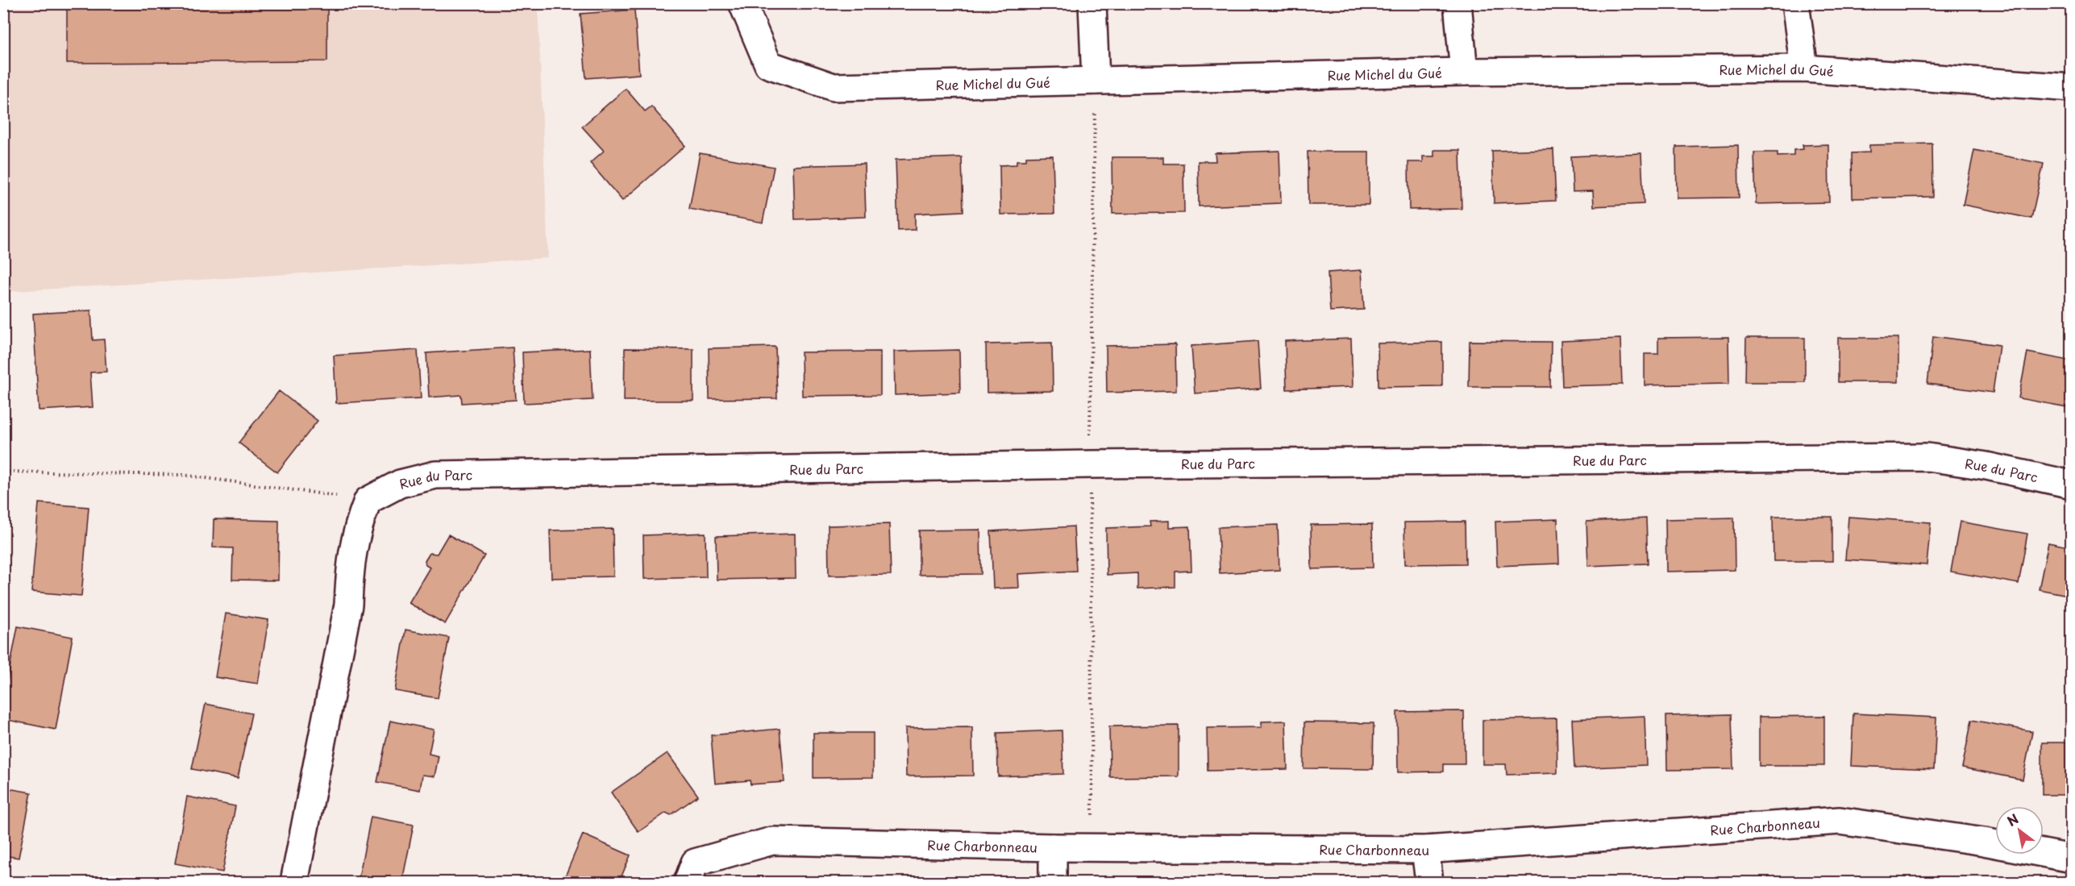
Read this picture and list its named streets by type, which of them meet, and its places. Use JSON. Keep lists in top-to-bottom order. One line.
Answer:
{"streets":{"street":["Rue Michel du Gué","Rue du Parc","Rue Charbonneau"]},"north":"top left"}
